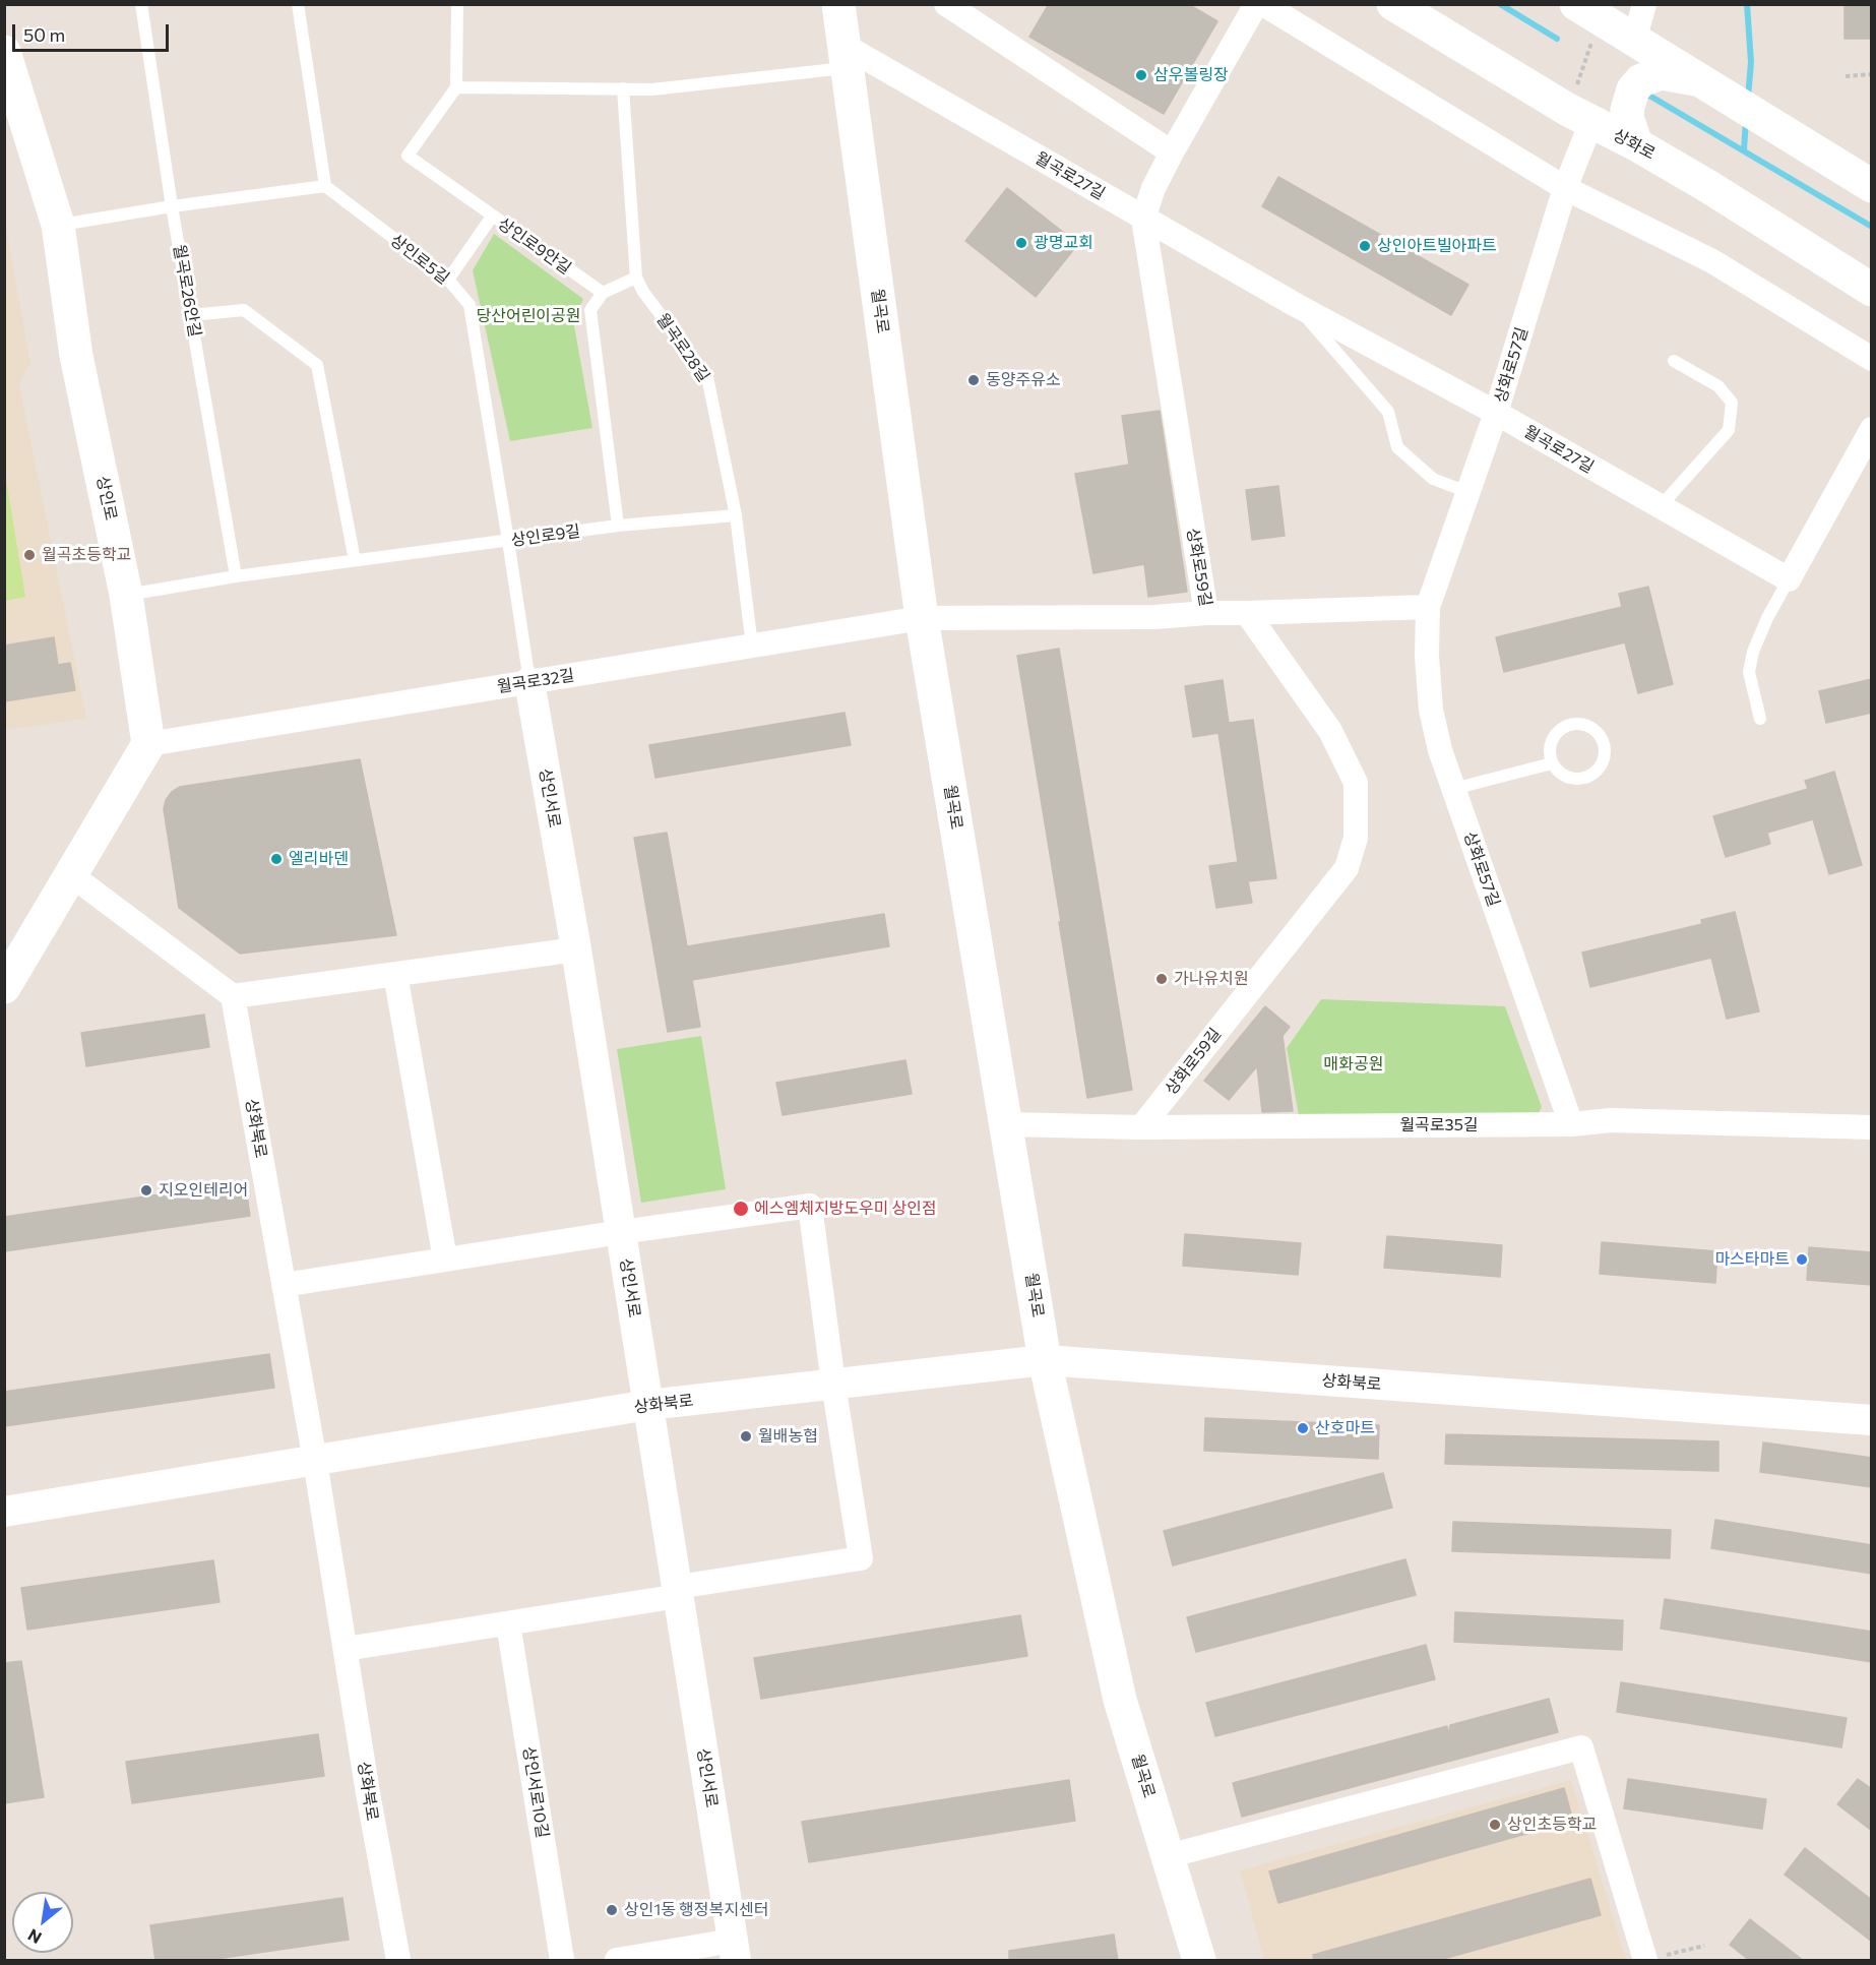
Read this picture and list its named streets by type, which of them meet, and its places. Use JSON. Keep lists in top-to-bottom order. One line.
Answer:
{"streets":{"main road":["상화로","월곡로","상인로"],"street":["월곡로27길","상화로57길","상화로59길","월곡로32길","상인서로","월곡로35길","상화북로","상인서로10길"],"lane":["상인로9안길","상인로5길","월곡로26안길","월곡로28길","상인로9길"]},"crossings":[["상화로","상화로57길"],["월곡로27길","월곡로"],["월곡로27길","상화로57길"],["월곡로27길","상화로59길"],["상인로5길","상인로9길"],["상인로5길","월곡로32길"],["상인로5길","상인서로"],["월곡로26안길","상인로9길"],["월곡로","월곡로32길"],["월곡로","월곡로35길"],["월곡로","상화북로"],["월곡로28길","상인로9길"],["월곡로28길","월곡로32길"],["상화로57길","월곡로35길"],["상인로","상인로9길"],["상인로","월곡로32길"],["상화로59길","월곡로35길"],["월곡로32길","상인서로"],["상인서로","상화북로"]],"parks":["당산어린이공원","매화공원"],"places":["삼우볼링장","광명교회","상인아트빌아파트","동양주유소","월곡초등학교","엘리바덴","가나유치원","지오인테리어","에스엠체지방도우미 상인점","마스타마트","산호마트","월배농협","상인초등학교","상인1동 행정복지센터"],"scale_bar":"50 m","north":"bottom left"}
